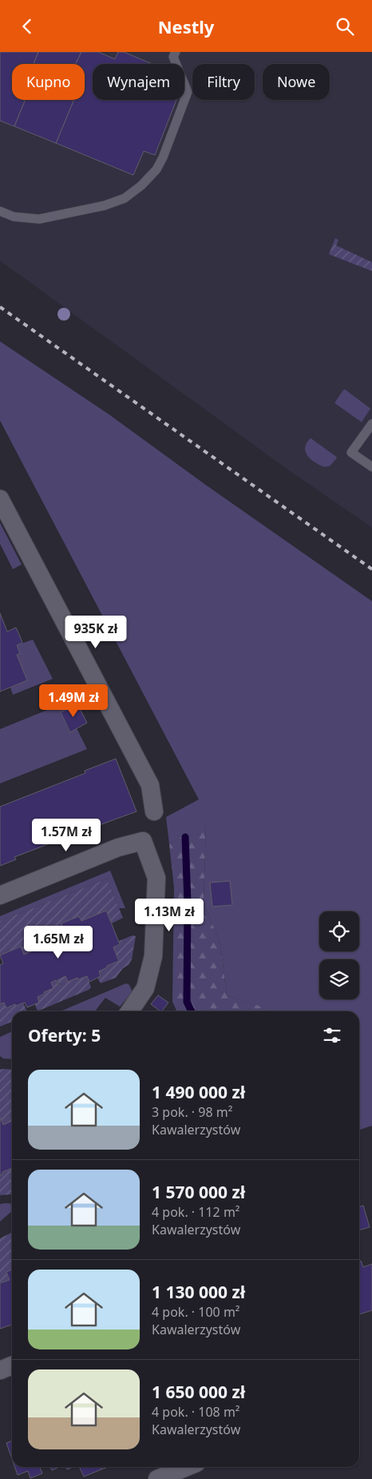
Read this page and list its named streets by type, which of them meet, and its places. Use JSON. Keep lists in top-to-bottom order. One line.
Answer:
{"page":{"header":"Nestly","chip":["Kupno","Wynajem","Filtry","Nowe"],"price":["935K zł","1.49M zł","1.57M zł","1.13M zł","1.65M zł"],"heading":"Oferty: 5","list":[{"name":"1 490 000 zł","note":"3 pok. · 98 m² · Kawalerzystów"},{"name":"1 570 000 zł","note":"4 pok. · 112 m² · Kawalerzystów"},{"name":"1 130 000 zł","note":"4 pok. · 100 m² · Kawalerzystów"},{"name":"1 650 000 zł","note":"4 pok. · 108 m² · Kawalerzystów"}]}}
